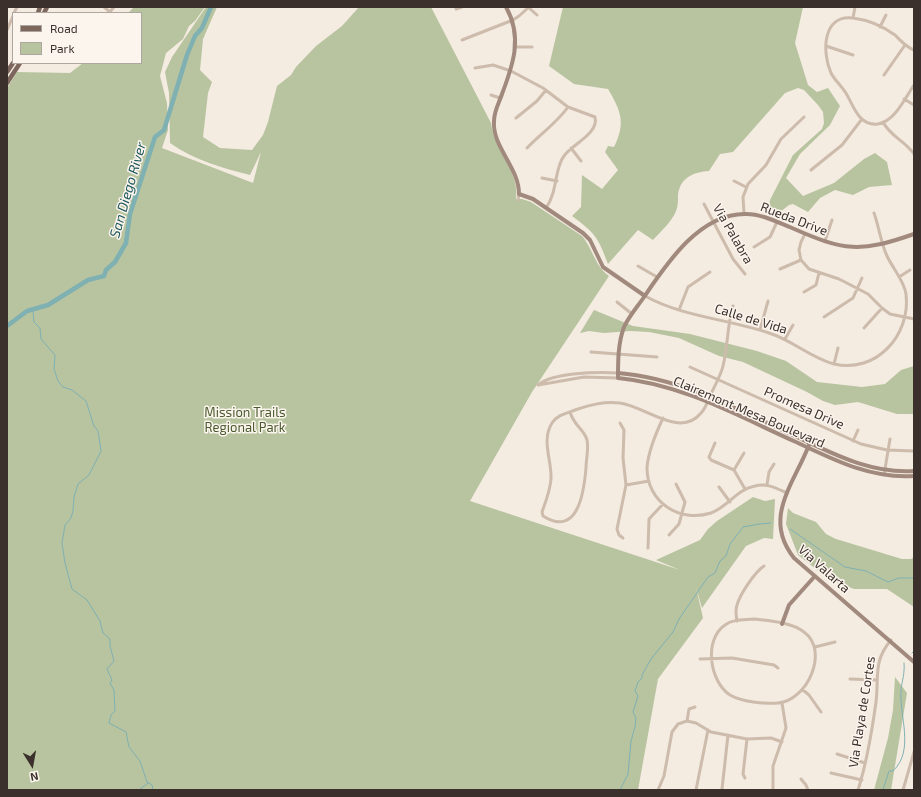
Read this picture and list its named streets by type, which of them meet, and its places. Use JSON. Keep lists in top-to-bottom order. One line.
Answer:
{"streets":{"street":["Rueda Drive","Via Palabra","Calle de Vida","Promesa Drive","Clairemont Mesa Boulevard","Via Valarta","Via Playa de Cortes"]},"crossings":[["Rueda Drive","Via Palabra"],["Rueda Drive","Calle de Vida"],["Rueda Drive","Clairemont Mesa Boulevard"],["Clairemont Mesa Boulevard","Via Valarta"],["Via Valarta","Via Playa de Cortes"]],"water":["San Diego River"],"parks":["Mission Trails Regional Park"],"legend":["Road","Park"],"north":"bottom"}
